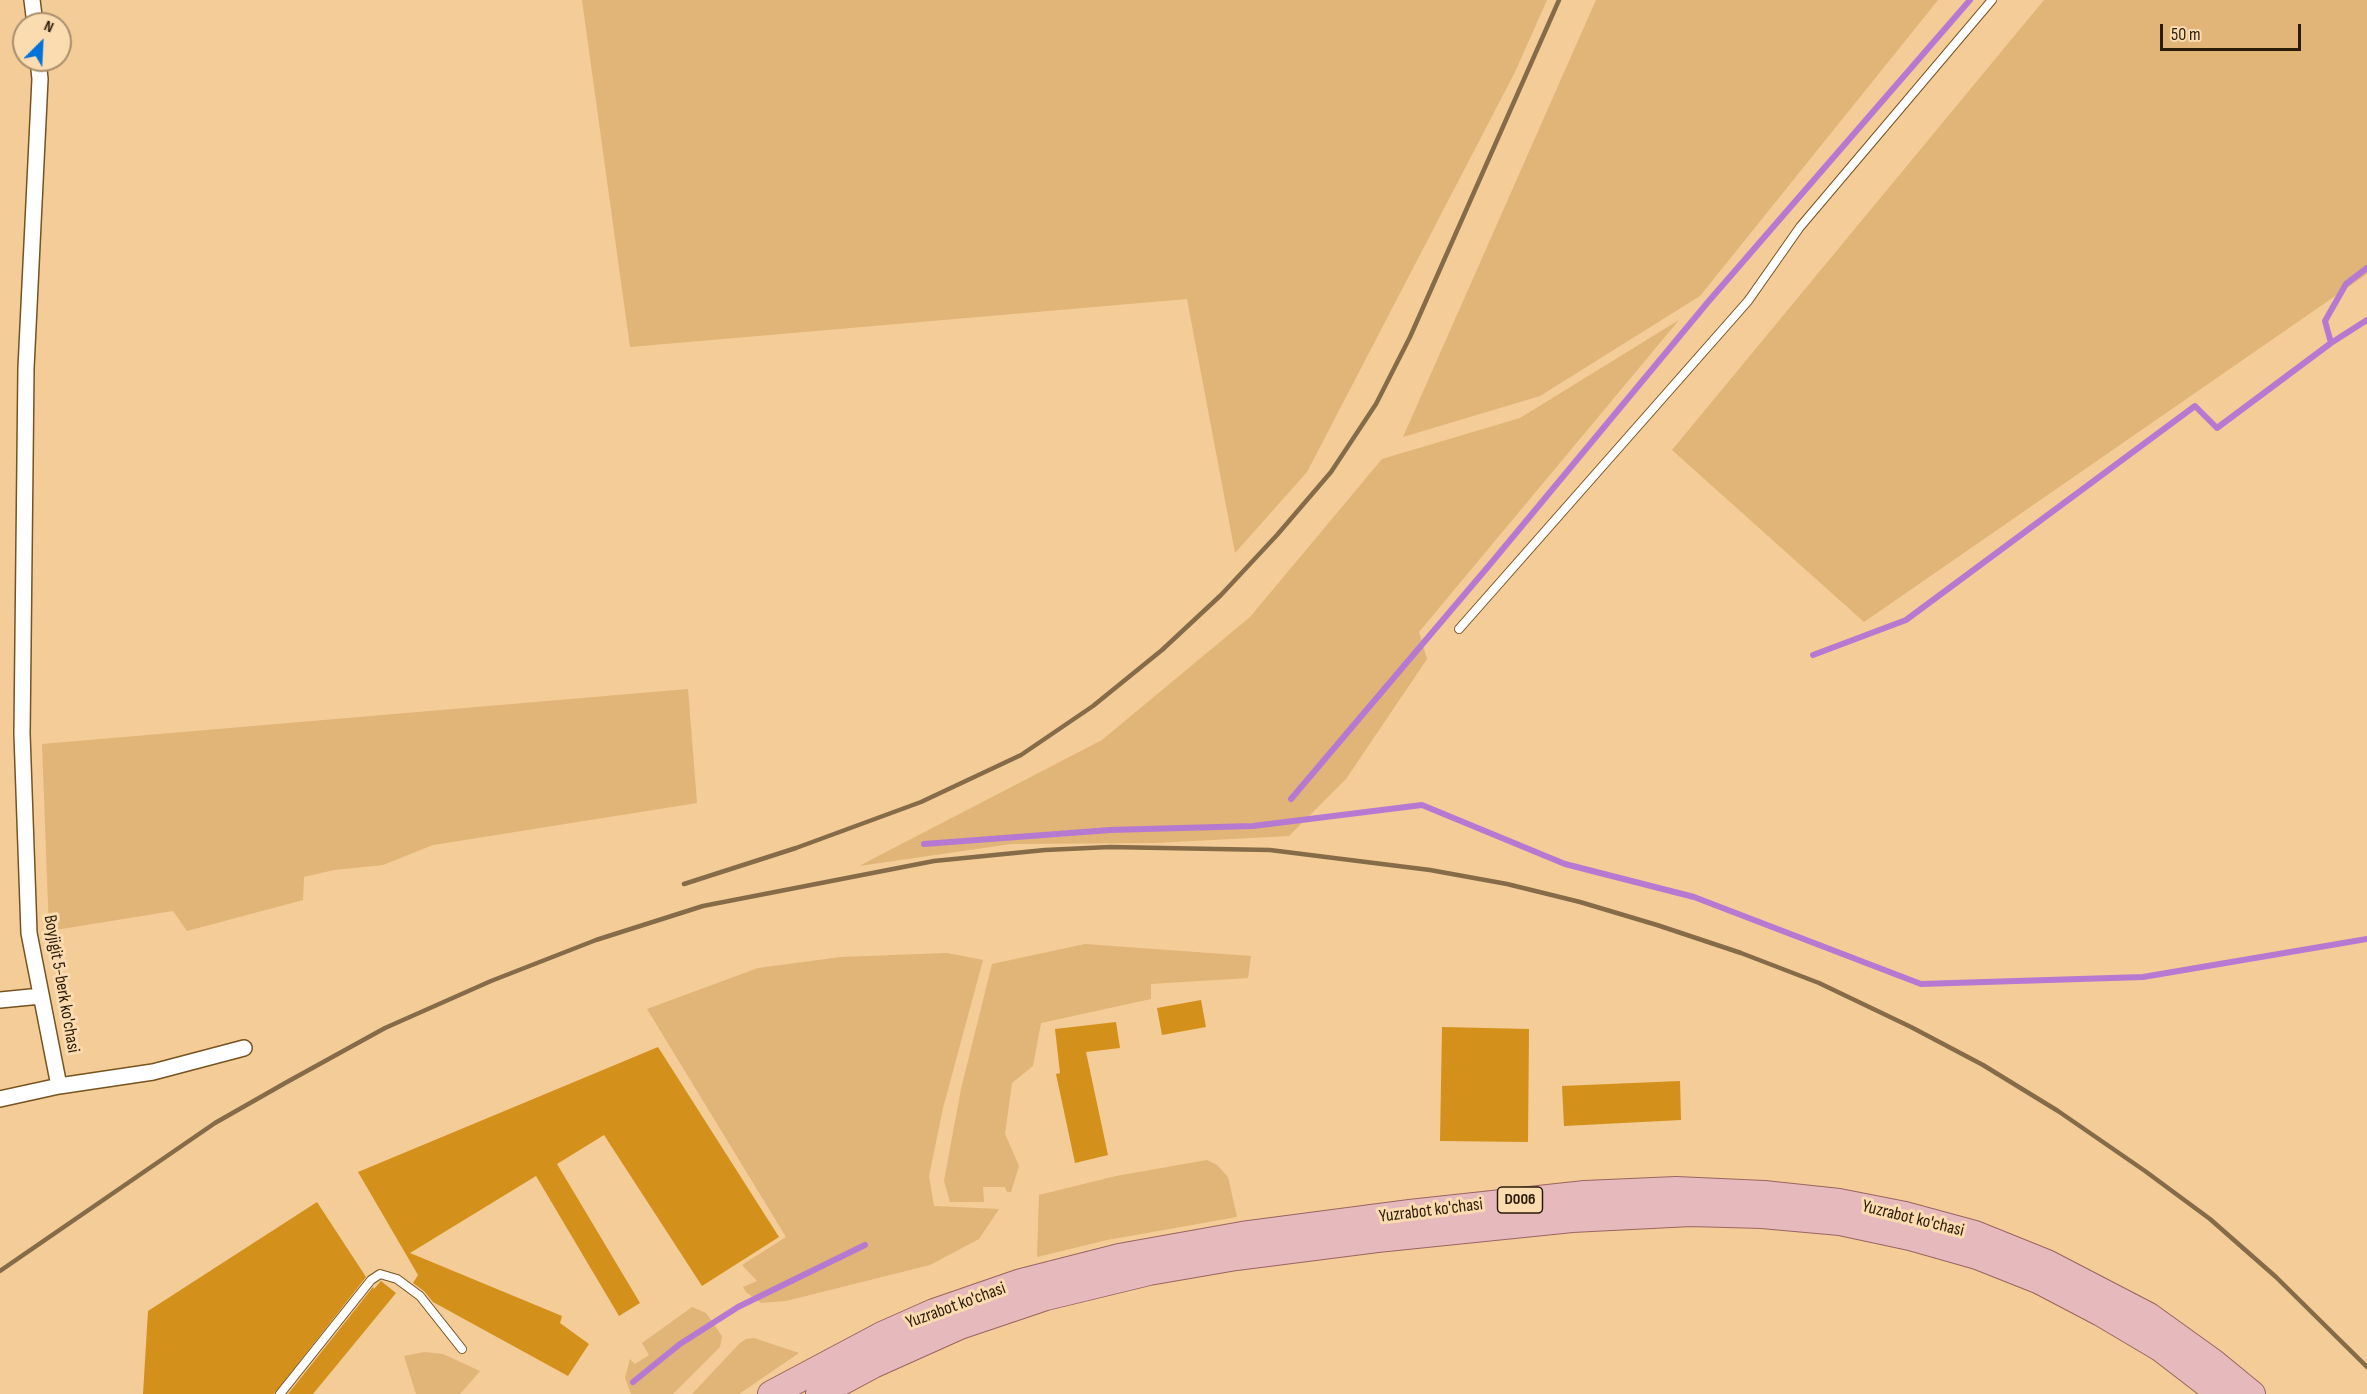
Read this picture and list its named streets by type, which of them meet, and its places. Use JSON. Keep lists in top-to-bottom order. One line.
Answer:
{"streets":{"main road":["D006","Yuzrabot ko'chasi"],"street":["Boyjigit 5-berk ko'chasi"]},"scale_bar":"50 m","north":"top right"}
